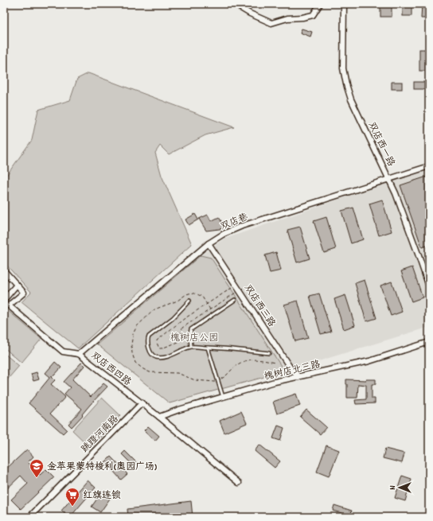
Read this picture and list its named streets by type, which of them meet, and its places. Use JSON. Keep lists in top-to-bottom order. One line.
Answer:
{"streets":{"street":["双店西一路","双店巷","双店西三路","双店西四路","槐树店北三路","跳蹬河南路"]},"crossings":[["双店西一路","双店巷"],["双店巷","双店西三路"],["双店巷","双店西四路"],["双店西三路","槐树店北三路"],["双店西四路","槐树店北三路"],["双店西四路","跳蹬河南路"]],"parks":["槐树店公园"],"places":{"school or university":["金苹果蒙特梭利(奥园广场)"],"supermarket":["红旗连锁"]},"north":"left"}
